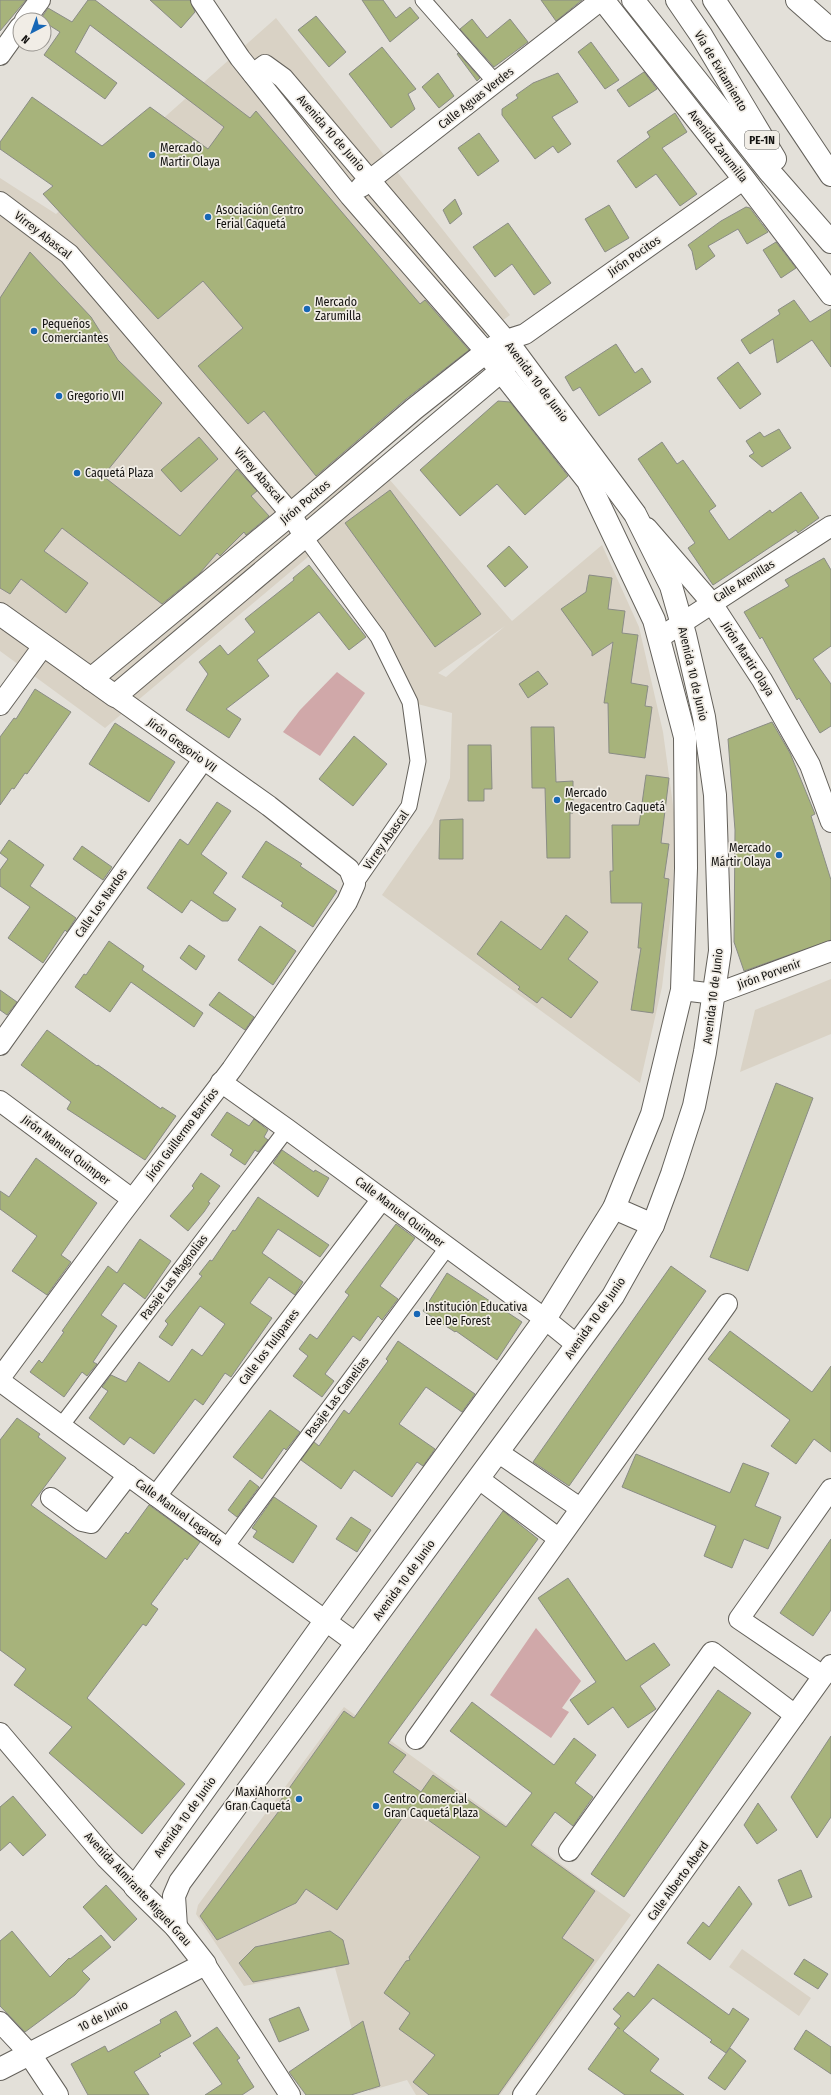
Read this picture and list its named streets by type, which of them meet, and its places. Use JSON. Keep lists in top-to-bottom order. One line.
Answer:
{"streets":{"main road":["Vía de Evitamiento","Avenida 10 de Junio","PE-1N","Avenida Zarumilla","Jirón Pocitos","Jirón Gregorio VII","Avenida Almirante Miguel Grau","10 de Junio"],"street":["Calle Aguas Verdes","Virrey Abascal","Calle Arenillas","Jirón Martir Olaya","Calle Los Nardos","Jirón Porvenir","Jirón Guillermo Barrios","Jirón Manuel Quimper","Calle Manuel Quimper","Pasaje Las Magnolias","Calle los Tulipanes","Pasaje Las Camelias","Calle Manuel Legarda","Calle Alberto Aberd"]},"crossings":[["Calle Aguas Verdes","Avenida 10 de Junio"],["Calle Aguas Verdes","Avenida Zarumilla"],["Avenida 10 de Junio","Jirón Pocitos"],["Avenida 10 de Junio","Calle Arenillas"],["Avenida 10 de Junio","Jirón Martir Olaya"],["Avenida 10 de Junio","Jirón Porvenir"],["Avenida 10 de Junio","Calle Manuel Quimper"],["Avenida 10 de Junio","Calle Manuel Legarda"],["Avenida 10 de Junio","Avenida Almirante Miguel Grau"],["Avenida Zarumilla","Jirón Pocitos"],["Virrey Abascal","Jirón Pocitos"],["Virrey Abascal","Jirón Gregorio VII"],["Virrey Abascal","Jirón Guillermo Barrios"],["Jirón Pocitos","Jirón Gregorio VII"],["Calle Arenillas","Jirón Martir Olaya"],["Jirón Gregorio VII","Calle Los Nardos"],["Jirón Gregorio VII","Jirón Guillermo Barrios"],["Jirón Guillermo Barrios","Jirón Manuel Quimper"],["Jirón Guillermo Barrios","Calle Manuel Quimper"],["Jirón Guillermo Barrios","Calle Manuel Legarda"],["Calle Manuel Quimper","Pasaje Las Magnolias"],["Calle Manuel Quimper","Calle los Tulipanes"],["Calle Manuel Quimper","Pasaje Las Camelias"],["Pasaje Las Magnolias","Calle Manuel Legarda"],["Calle los Tulipanes","Calle Manuel Legarda"],["Pasaje Las Camelias","Calle Manuel Legarda"],["Avenida Almirante Miguel Grau","10 de Junio"]],"places":["Mercado Martir Olaya","Asociación Centro Ferial Caquetá","Mercado Zarumilla","Pequeños Comerciantes","Gregorio VII","Caquetá Plaza","Mercado Megacentro Caquetá","Mercado Mártir Olaya","Institución Educativa Lee De Forest","MaxiAhorro Gran Caquetá","Centro Comercial Gran Caquetá Plaza"],"north":"bottom left"}
